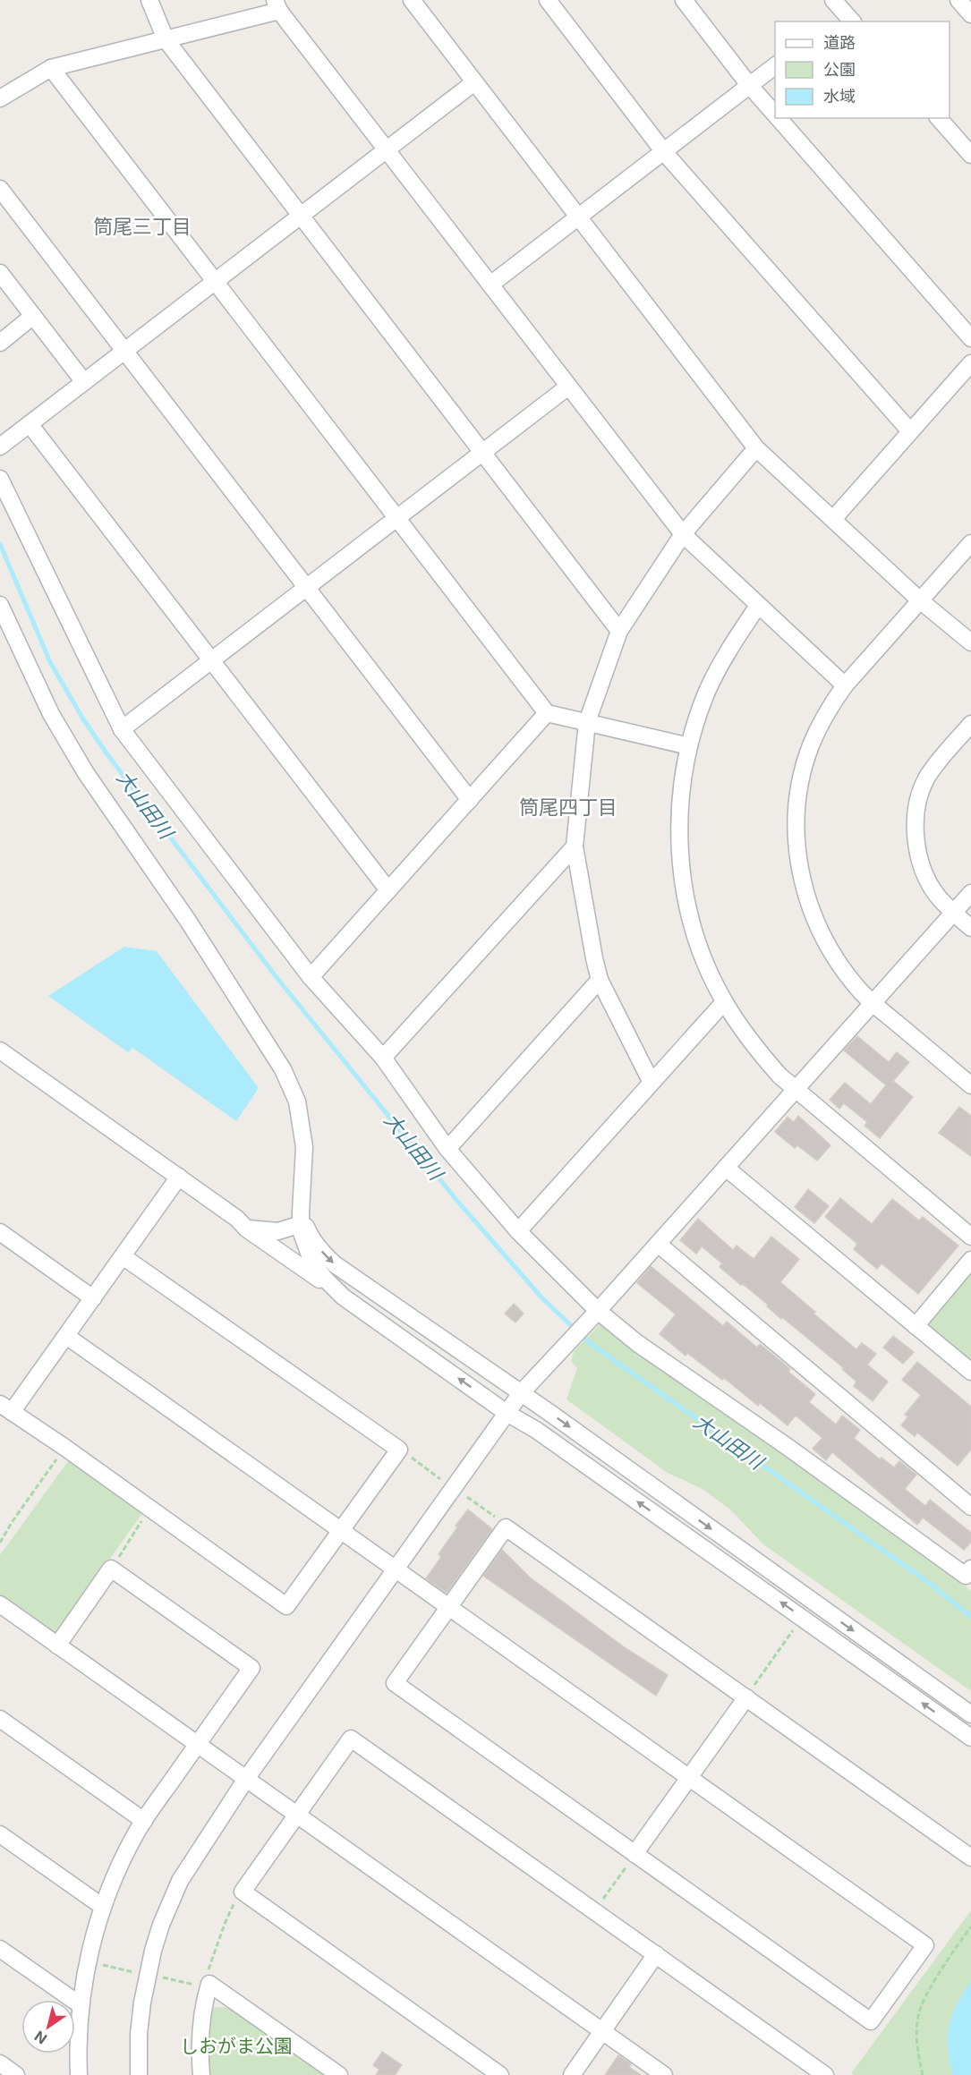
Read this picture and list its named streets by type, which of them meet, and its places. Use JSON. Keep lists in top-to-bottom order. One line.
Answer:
{"districts":["筒尾三丁目","筒尾四丁目"],"water":["大山田川"],"parks":["しおがま公園"],"legend":["道路","公園","水域"],"north":"bottom left"}
